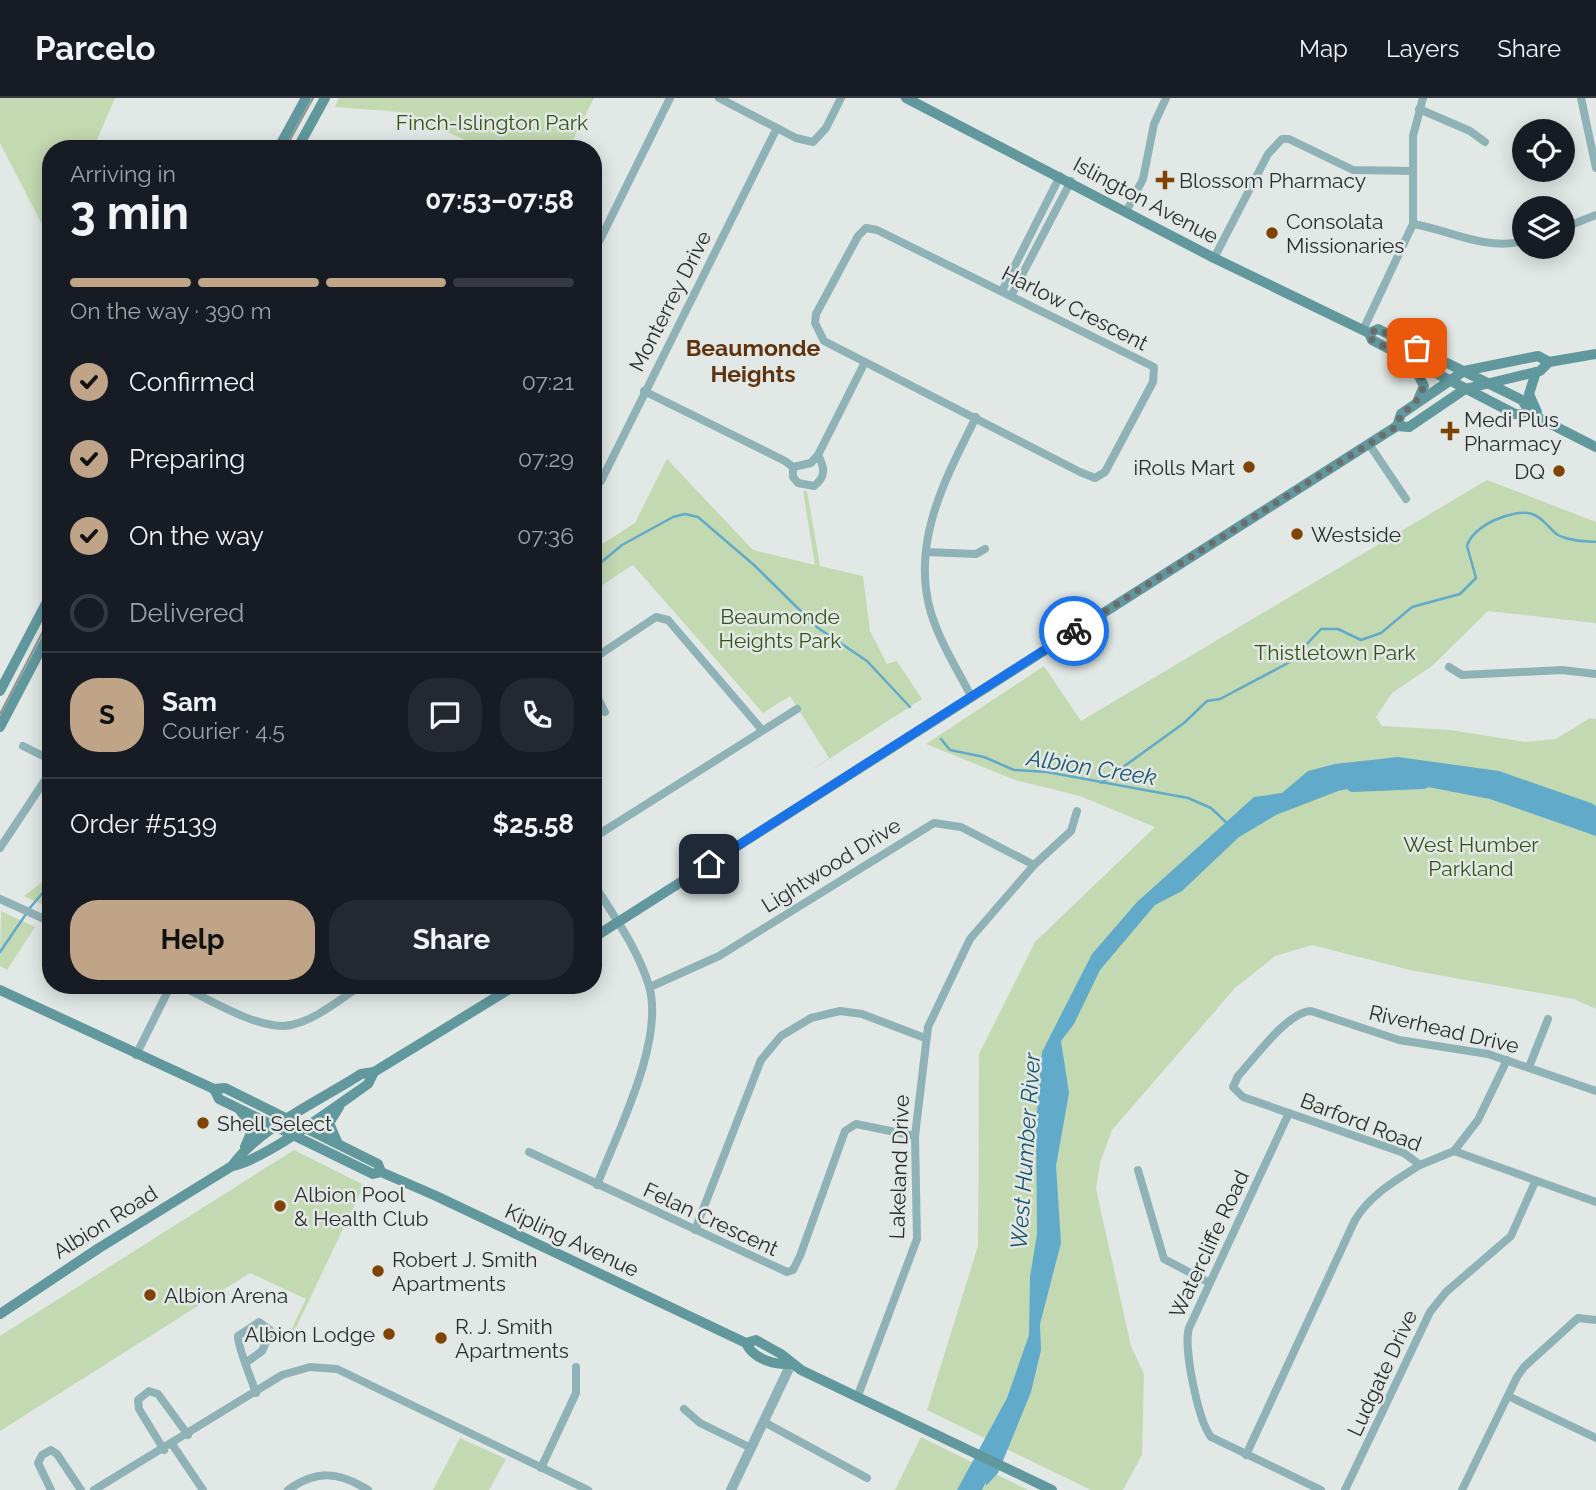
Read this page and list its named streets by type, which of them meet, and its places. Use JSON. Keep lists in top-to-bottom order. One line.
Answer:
{"streets":{"main road":["Islington Avenue","Albion Road","Kipling Avenue"],"street":["Monterrey Drive","Harlow Crescent","Lightwood Drive","Riverhead Drive","Barford Road","Lakeland Drive","Felan Crescent","Watercliffe Road","Ludgate Drive"]},"crossings":[["Lightwood Drive","Lakeland Drive"],["Riverhead Drive","Barford Road"],["Barford Road","Watercliffe Road"],["Lakeland Drive","Felan Crescent"],["Lakeland Drive","Kipling Avenue"],["Albion Road","Kipling Avenue"]],"districts":["Beaumonde Heights"],"water":["Albion Creek","West Humber River"],"parks":["Finch-Islington Park","Beaumonde Heights Park","Thistletown Park","West Humber Parkland"],"places":{"health":["Blossom Pharmacy","Medi Plus Pharmacy"],"other":["Consolata Missionaries","iRolls Mart","DQ","Westside","Shell Select","Albion Pool & Health Club","Robert J. Smith Apartments","Albion Arena","Albion Lodge","R. J. Smith Apartments"]},"page":{"header":"Parcelo","nav":["Map","Layers","Share"],"heading":["3 min","Arriving in","07:53–07:58"],"panel":["Sam","Courier · 4.5","Order #5139","$25.58"],"bar":"On the way · 390 m","list":[["Confirmed","07:21"],["Preparing","07:29"],["On the way","07:36"],"Delivered"],"round":"S","buttons":["Help","Share"]}}
